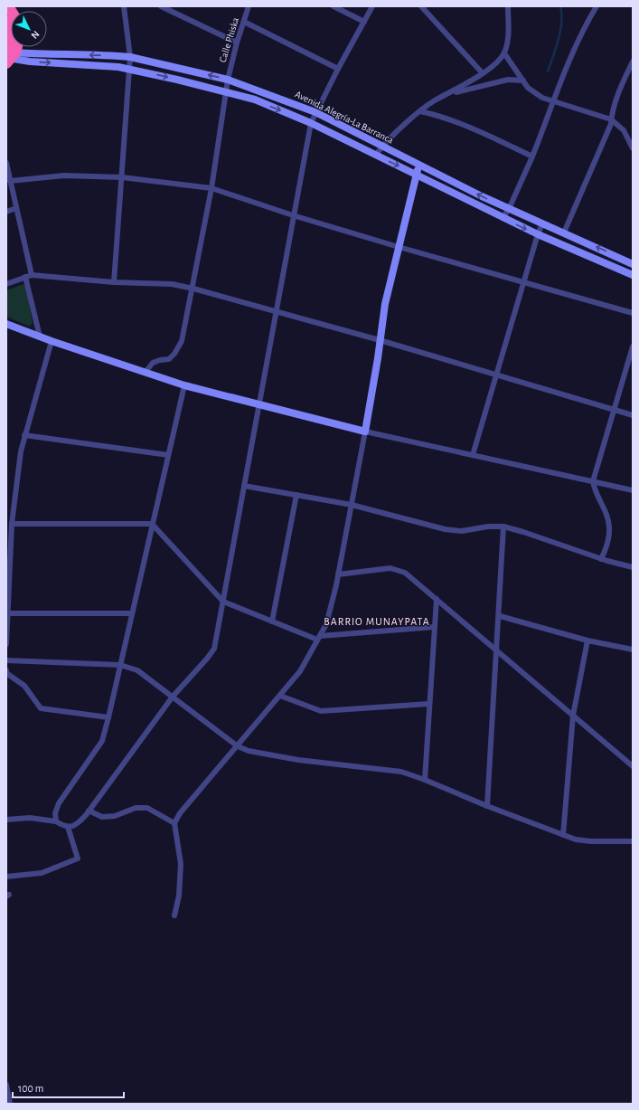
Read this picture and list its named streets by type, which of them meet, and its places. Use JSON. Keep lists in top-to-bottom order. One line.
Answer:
{"streets":{"main road":["Avenida Alegría-La Barranca"],"street":["Calle Phiska"]},"crossings":[["Calle Phiska","Avenida Alegría-La Barranca"]],"districts":["BARRIO MUNAYPATA"],"scale_bar":"100 m","north":"bottom right"}
